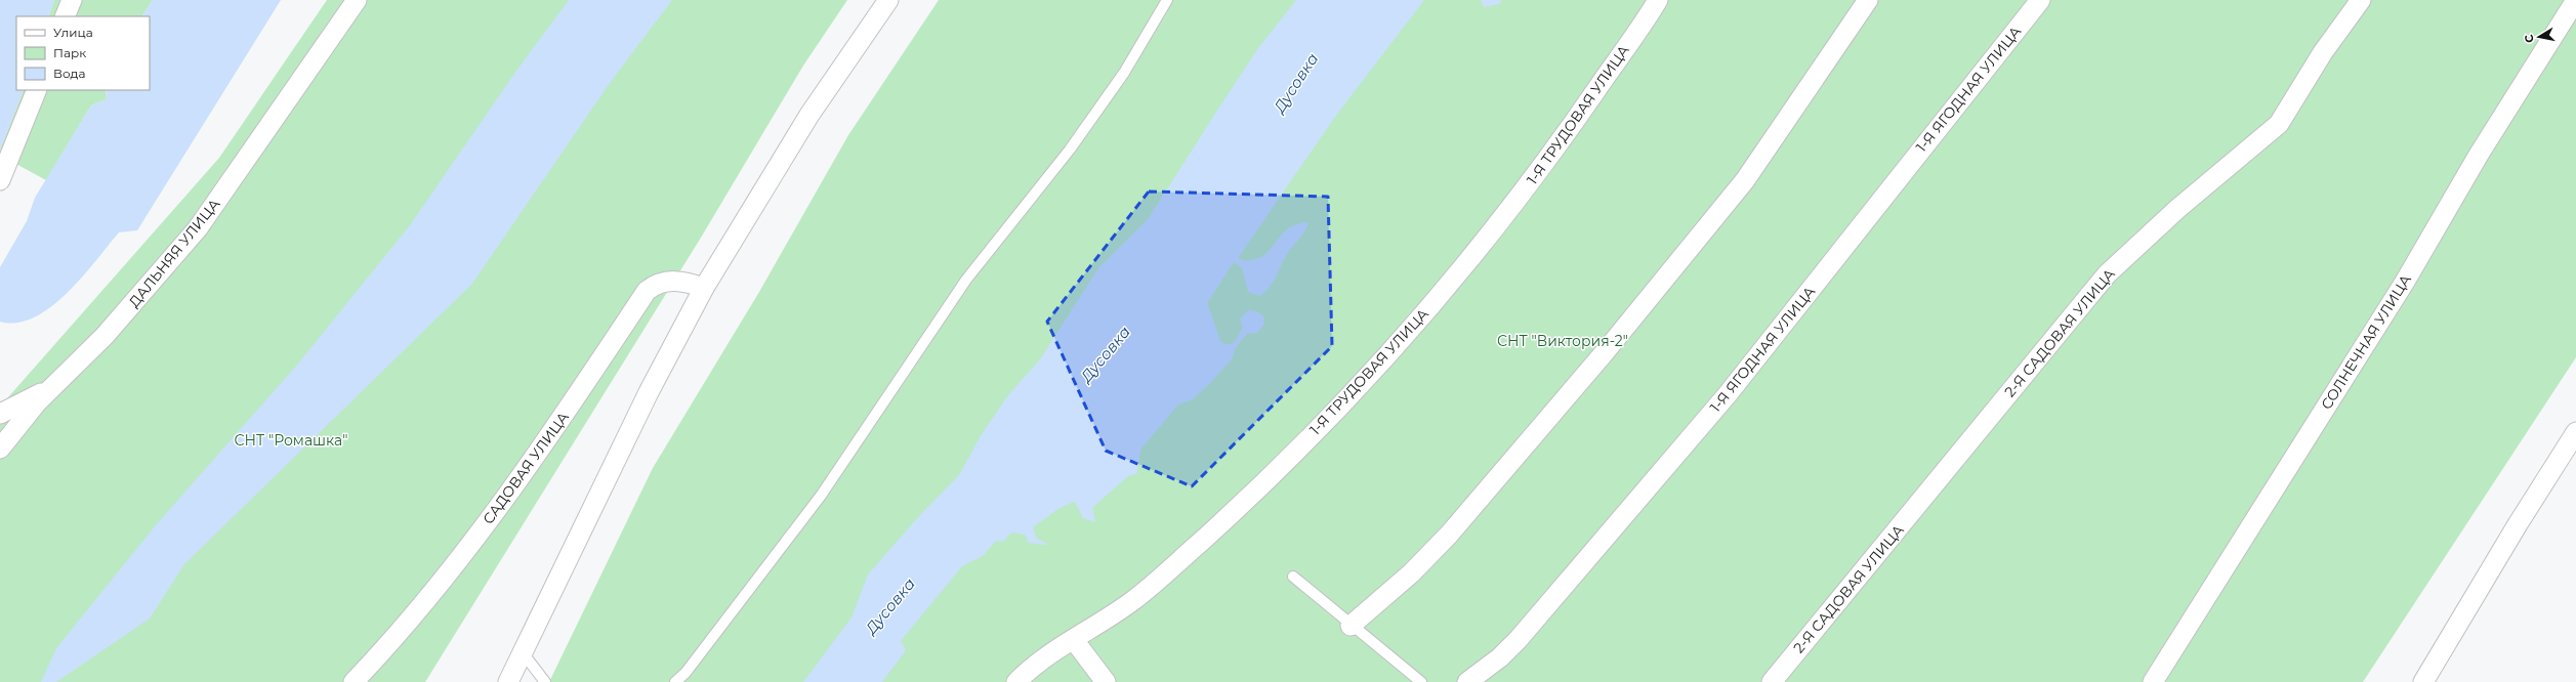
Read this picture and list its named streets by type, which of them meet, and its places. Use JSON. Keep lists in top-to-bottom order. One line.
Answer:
{"streets":{"street":["1-Я ЯГОДНАЯ УЛИЦА","1-Я ТРУДОВАЯ УЛИЦА","ДАЛЬНЯЯ УЛИЦА","2-Я САДОВАЯ УЛИЦА","СОЛНЕЧНАЯ УЛИЦА","САДОВАЯ УЛИЦА"]},"water":["Дусовка"],"parks":["СНТ \"Виктория-2\"","СНТ \"Ромашка\""],"legend":["Улица","Парк","Вода"],"north":"left"}
